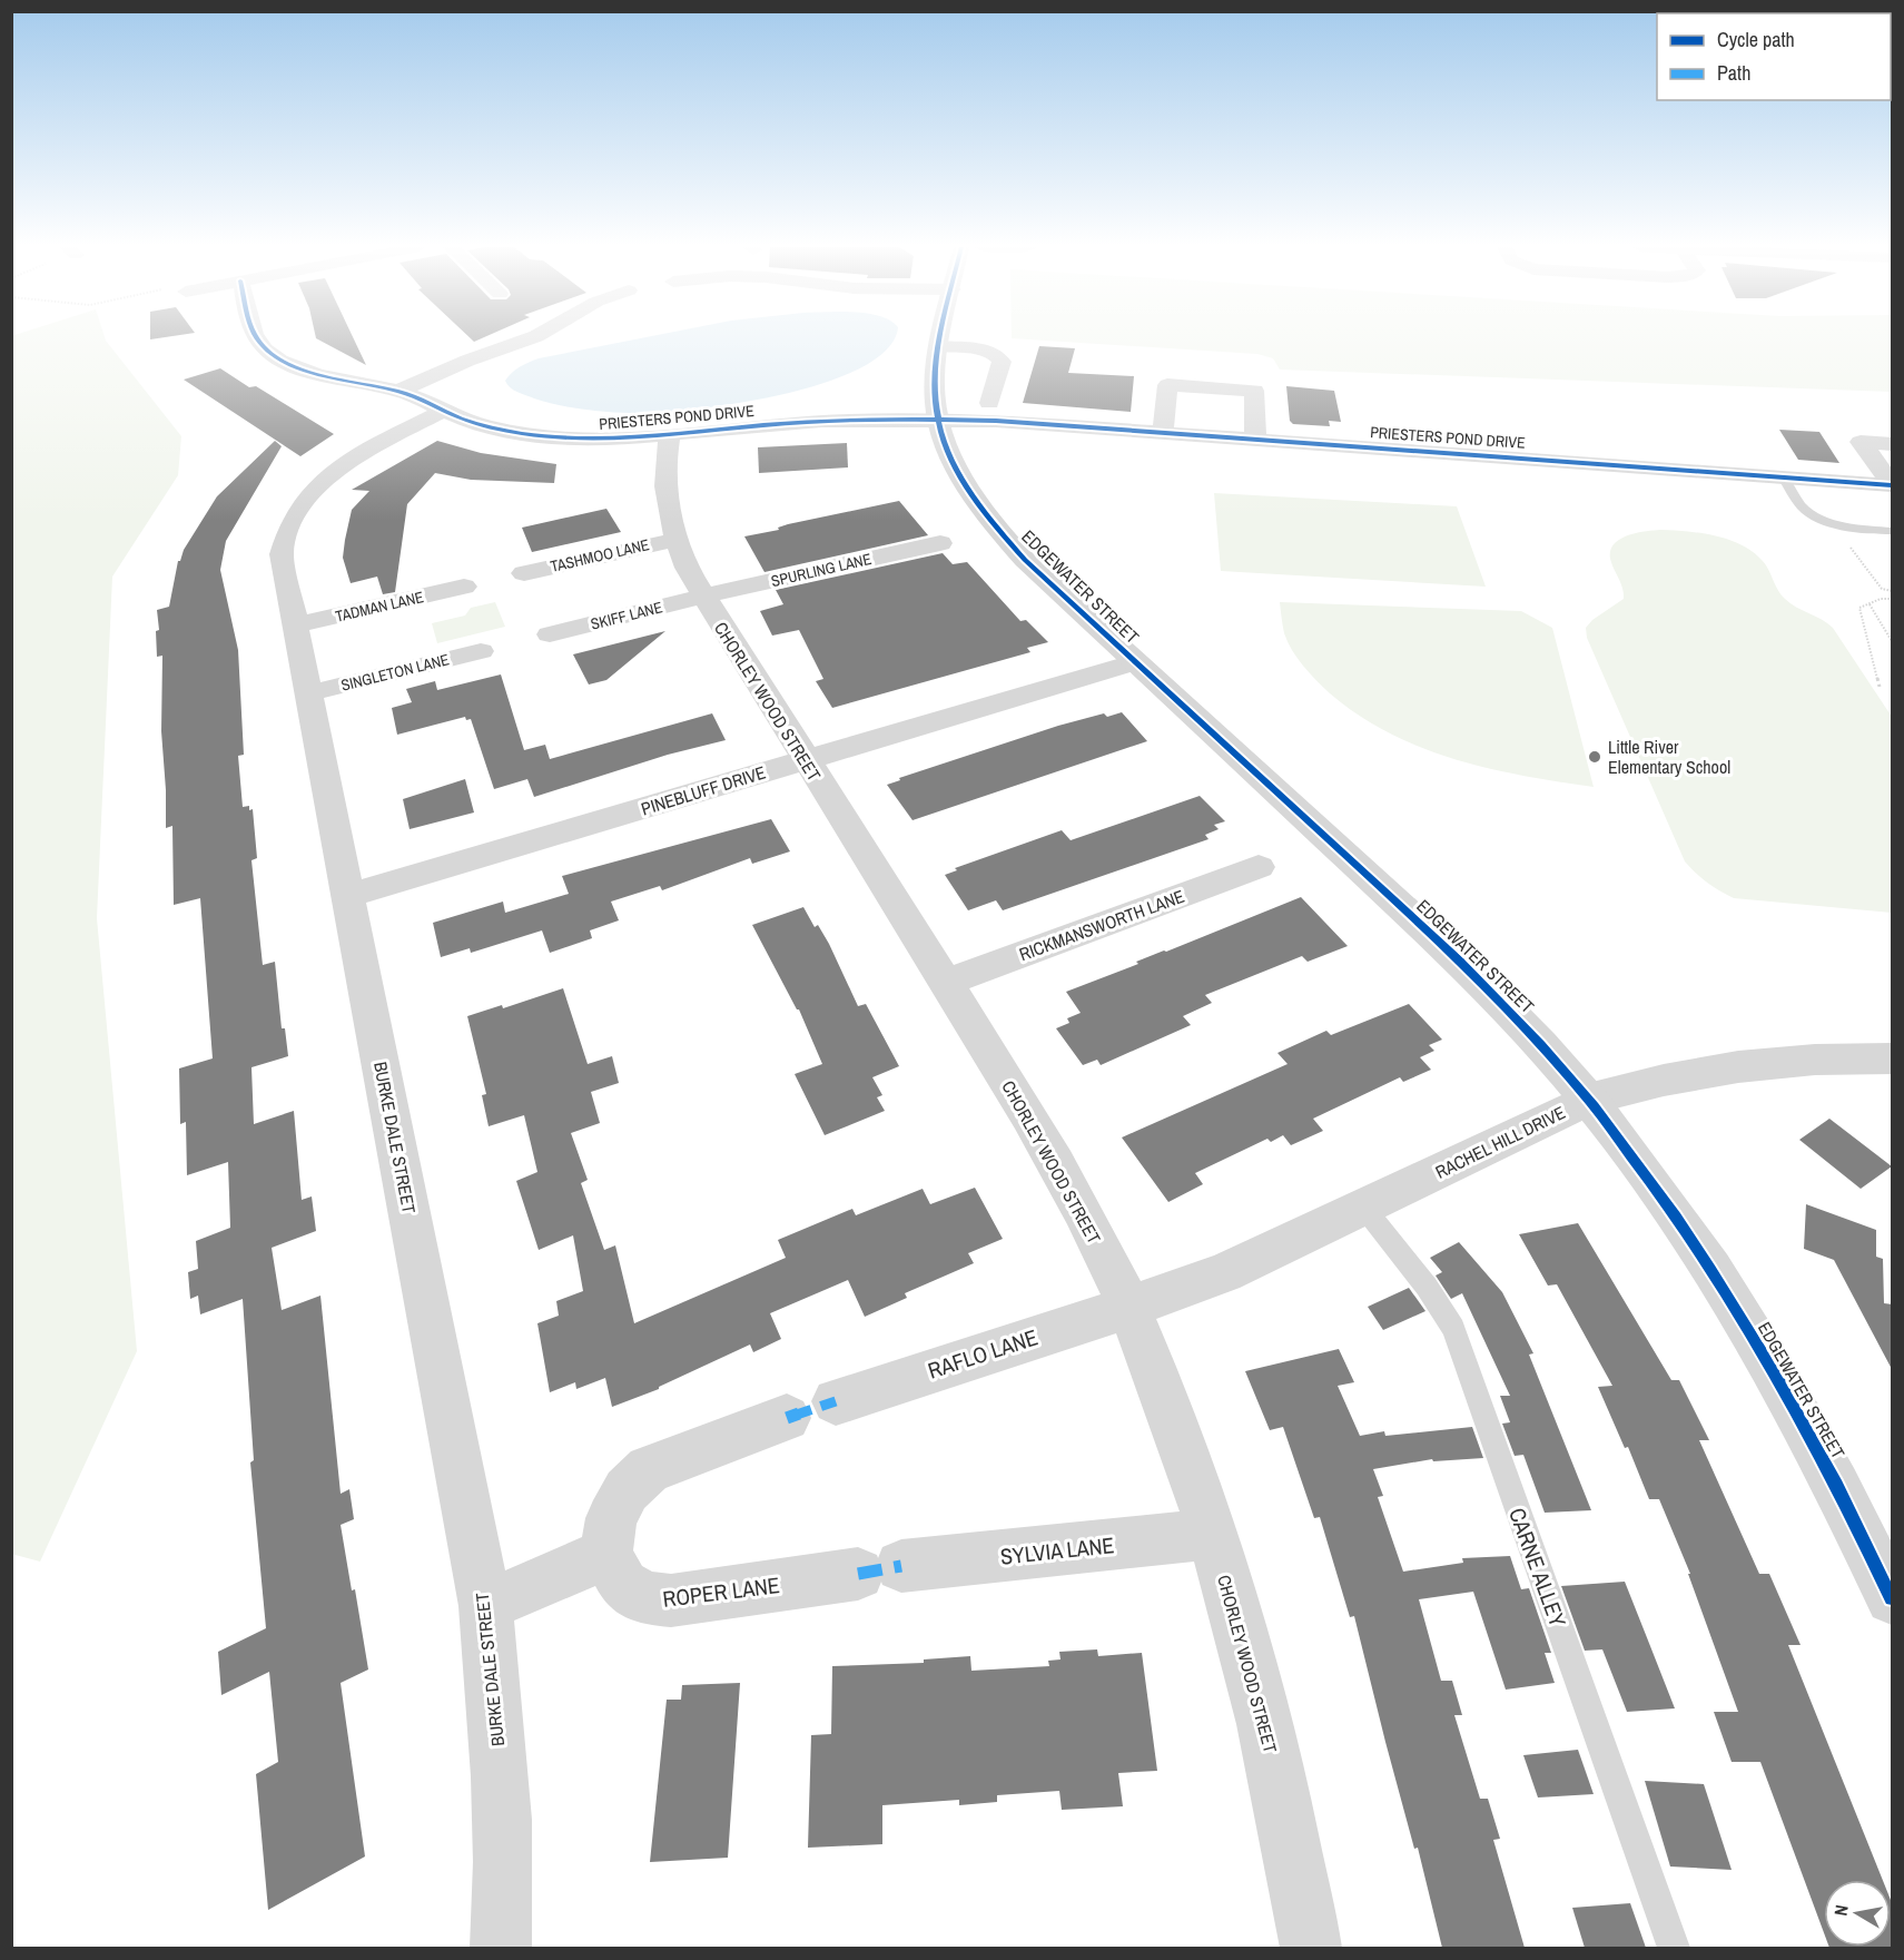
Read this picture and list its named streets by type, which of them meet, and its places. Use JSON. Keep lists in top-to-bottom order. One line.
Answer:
{"streets":{"street":["PRIESTERS POND DRIVE","TASHMOO LANE","SPURLING LANE","EDGEWATER STREET","TADMAN LANE","SKIFF LANE","SINGLETON LANE","CHORLEY WOOD STREET","PINEBLUFF DRIVE","RICKMANSWORTH LANE","BURKE DALE STREET","RACHEL HILL DRIVE","RAFLO LANE","SYLVIA LANE","ROPER LANE"],"lane":["CARNE ALLEY"]},"crossings":[["PRIESTERS POND DRIVE","EDGEWATER STREET"],["PRIESTERS POND DRIVE","CHORLEY WOOD STREET"],["PRIESTERS POND DRIVE","BURKE DALE STREET"],["TASHMOO LANE","CHORLEY WOOD STREET"],["SPURLING LANE","SKIFF LANE"],["SPURLING LANE","CHORLEY WOOD STREET"],["EDGEWATER STREET","PINEBLUFF DRIVE"],["EDGEWATER STREET","RACHEL HILL DRIVE"],["TADMAN LANE","BURKE DALE STREET"],["SKIFF LANE","CHORLEY WOOD STREET"],["SINGLETON LANE","BURKE DALE STREET"],["CHORLEY WOOD STREET","PINEBLUFF DRIVE"],["CHORLEY WOOD STREET","RICKMANSWORTH LANE"],["CHORLEY WOOD STREET","RACHEL HILL DRIVE"],["CHORLEY WOOD STREET","RAFLO LANE"],["CHORLEY WOOD STREET","SYLVIA LANE"],["PINEBLUFF DRIVE","BURKE DALE STREET"],["RACHEL HILL DRIVE","RAFLO LANE"],["RACHEL HILL DRIVE","CARNE ALLEY"],["SYLVIA LANE","ROPER LANE"]],"places":["Little River Elementary School"],"legend":["Cycle path","Path"],"north":"left"}
